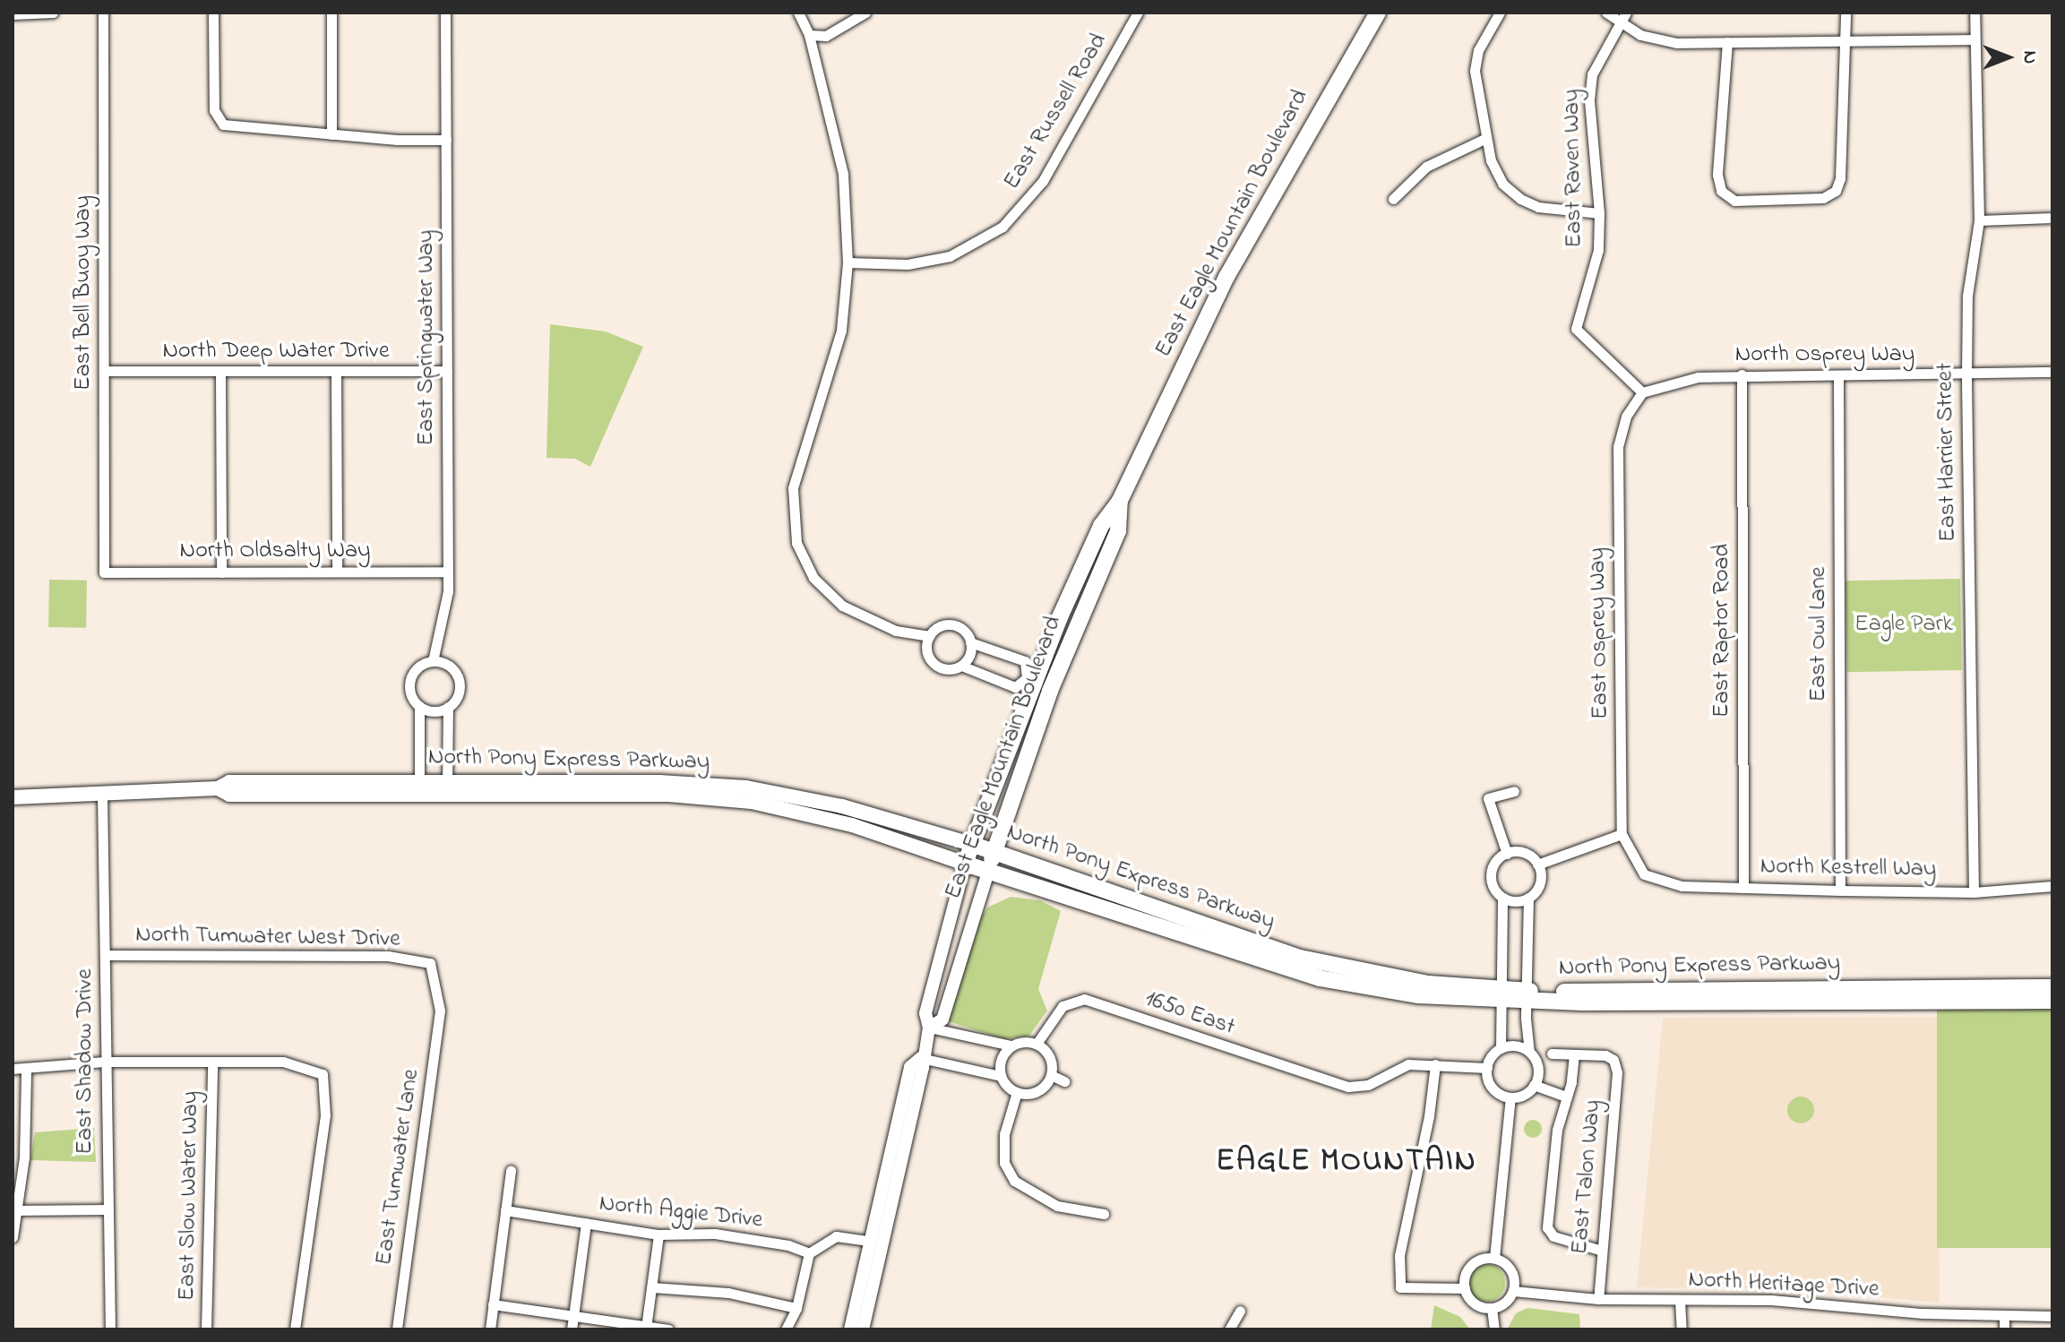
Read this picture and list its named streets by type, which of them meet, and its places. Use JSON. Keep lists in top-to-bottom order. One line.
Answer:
{"streets":{"main road":["East Eagle Mountain Boulevard","North Pony Express Parkway"],"street":["East Russell Road","East Raven Way","East Bell Buoy Way","East Springwater Way","North Deep Water Drive","North Osprey Way","East Harrier Street","North Oldsalty Way","East Raptor Road","East Osprey Way","East Owl Lane","North Kestrell Way","North Tumwater West Drive","1650 East","East Shadow Drive","East Tumwater Lane","East Talon Way","East Slow Water Way","North Aggie Drive","North Heritage Drive"]},"crossings":[["East Raven Way","North Osprey Way"],["East Raven Way","East Osprey Way"],["East Eagle Mountain Boulevard","North Pony Express Parkway"],["East Bell Buoy Way","North Deep Water Drive"],["East Bell Buoy Way","North Oldsalty Way"],["East Springwater Way","North Deep Water Drive"],["East Springwater Way","North Oldsalty Way"],["North Osprey Way","East Harrier Street"],["North Osprey Way","East Raptor Road"],["North Osprey Way","East Osprey Way"],["North Osprey Way","East Owl Lane"],["East Harrier Street","North Kestrell Way"],["East Raptor Road","North Kestrell Way"],["East Osprey Way","North Kestrell Way"],["East Owl Lane","North Kestrell Way"],["North Pony Express Parkway","East Shadow Drive"],["North Tumwater West Drive","East Shadow Drive"],["North Tumwater West Drive","East Tumwater Lane"],["East Talon Way","North Heritage Drive"]],"districts":["EAGLE MOUNTAIN"],"parks":["Eagle Park"],"north":"right"}
